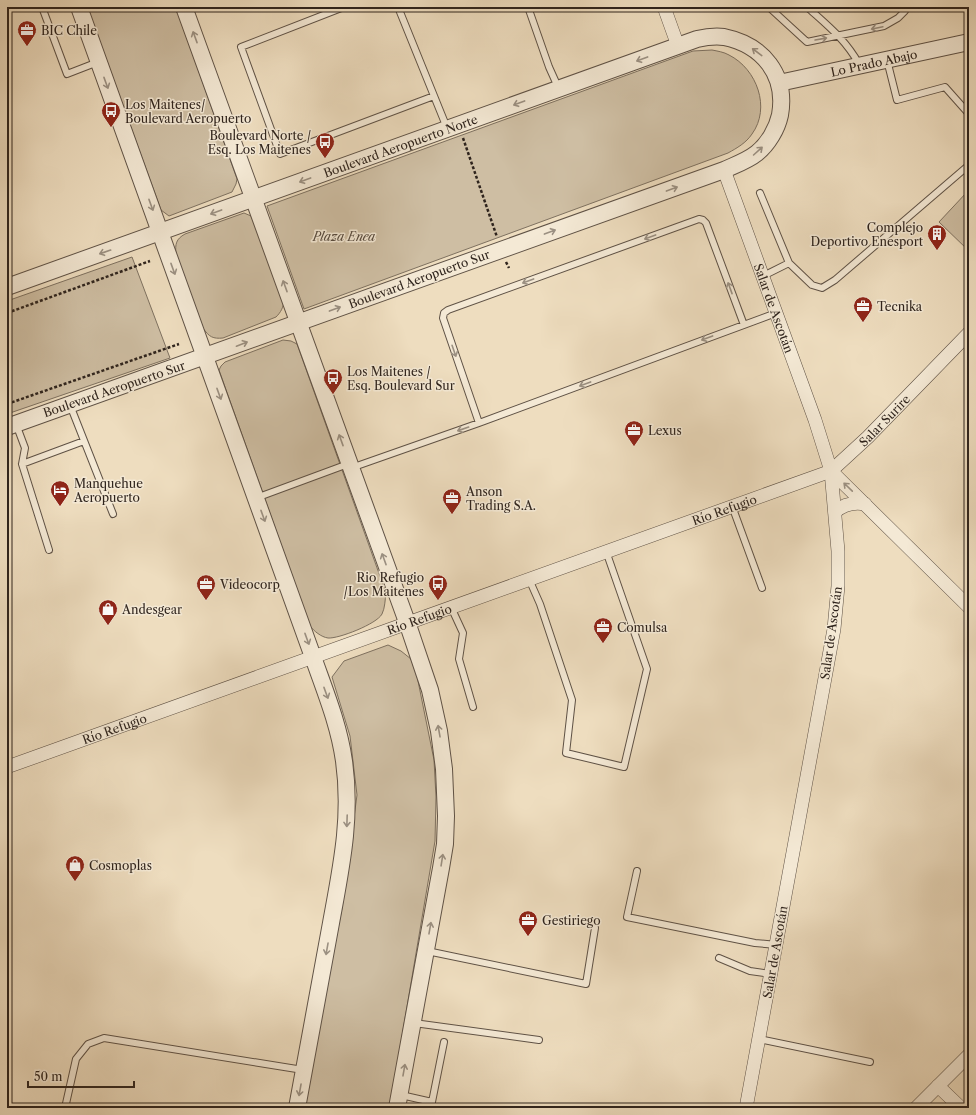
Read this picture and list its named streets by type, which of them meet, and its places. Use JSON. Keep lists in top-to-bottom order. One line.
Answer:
{"streets":{"street":["Lo Prado Abajo","Boulevard Aeropuerto Norte","Boulevard Aeropuerto Sur","Salar de Ascotán","Salar Surire","Río Refugio"]},"crossings":[["Lo Prado Abajo","Boulevard Aeropuerto Norte"],["Lo Prado Abajo","Boulevard Aeropuerto Sur"],["Boulevard Aeropuerto Norte","Boulevard Aeropuerto Sur"],["Boulevard Aeropuerto Sur","Salar de Ascotán"],["Salar de Ascotán","Salar Surire"],["Salar de Ascotán","Río Refugio"],["Salar Surire","Río Refugio"]],"one_way":["Boulevard Aeropuerto Norte","Boulevard Aeropuerto Sur"],"parks":["Plaza Enea"],"places":{"office":["BIC Chile","Tecnika","Lexus","Anson Trading S.A.","Videocorp","Comulsa","Gestiriego"],"bus stop":["Los Maitenes/ Boulevard Aeropuerto","Boulevard Norte / Esq. Los Maitenes","Los Maitenes / Esq. Boulevard Sur","Rio Refugio /Los Maitenes"],"building":["Complejo Deportivo Enesport"],"hotel":["Manquehue Aeropuerto"],"shop":["Andesgear","Cosmoplas"]},"scale_bar":"50 m"}
